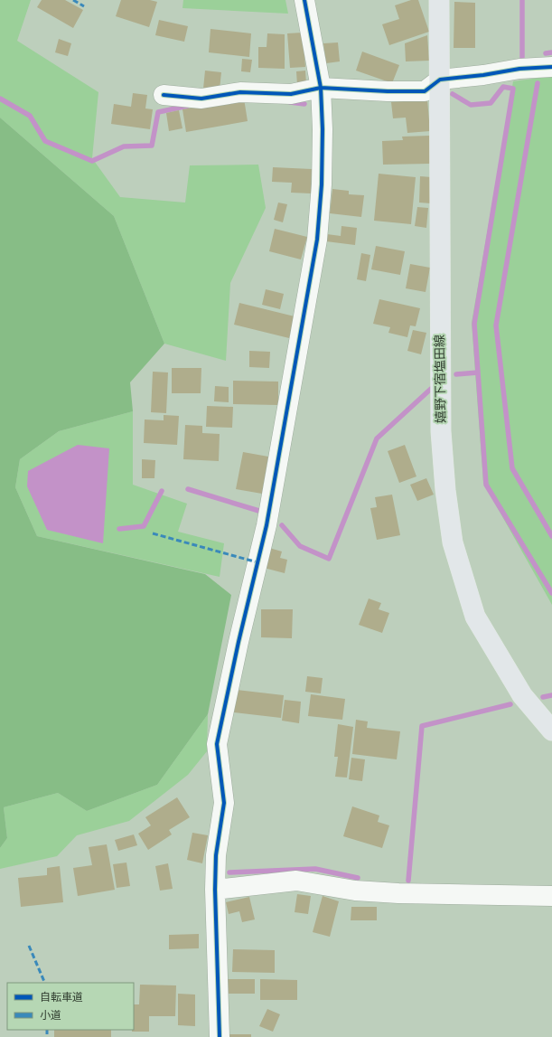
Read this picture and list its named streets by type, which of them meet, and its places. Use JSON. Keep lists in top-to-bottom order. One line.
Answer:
{"streets":{"main road":["嬉野下宿塩田線"]},"legend":["自転車道","小道"]}
